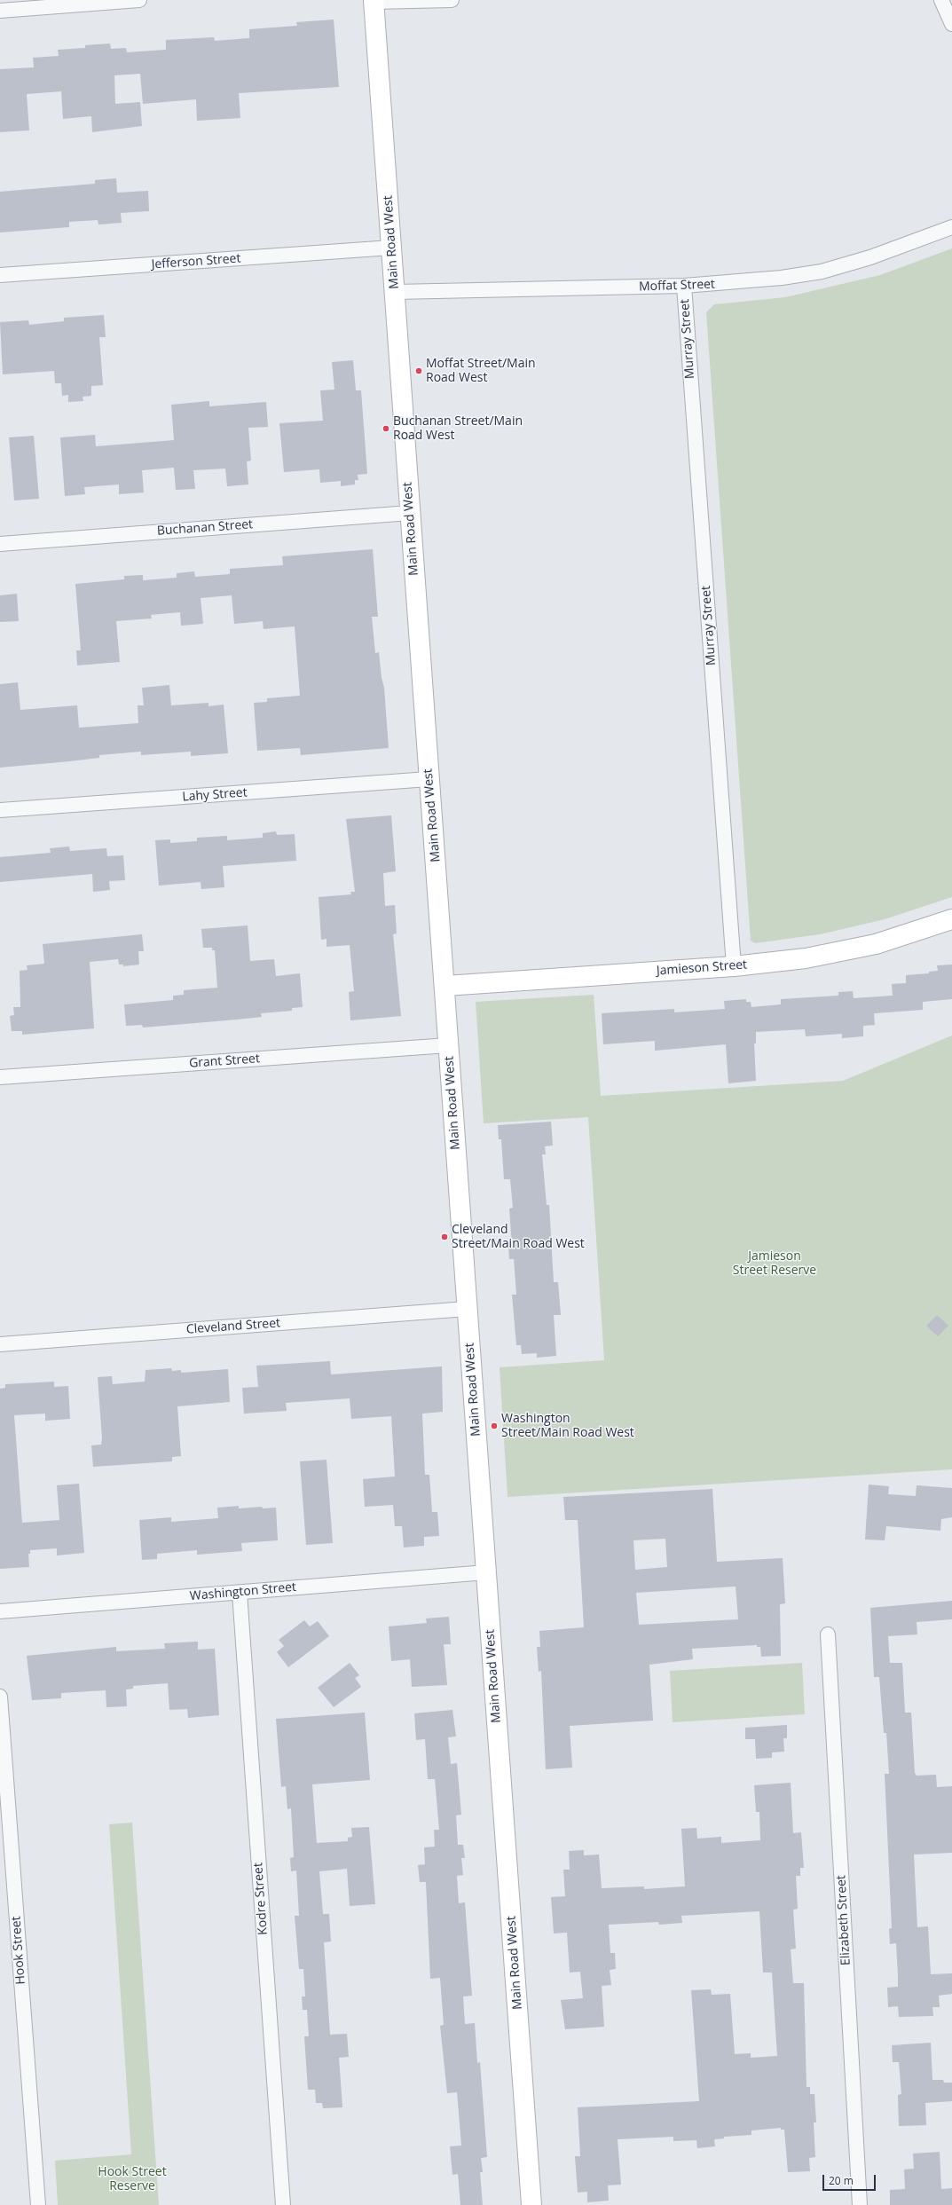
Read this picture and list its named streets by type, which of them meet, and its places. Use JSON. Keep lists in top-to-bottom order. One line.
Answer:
{"streets":{"main road":["Main Road West","Jamieson Street"],"street":["Jefferson Street","Moffat Street","Murray Street","Buchanan Street","Lahy Street","Grant Street","Cleveland Street","Washington Street","Kodre Street","Elizabeth Street","Hook Street"]},"crossings":[["Main Road West","Jefferson Street"],["Main Road West","Moffat Street"],["Main Road West","Buchanan Street"],["Main Road West","Lahy Street"],["Main Road West","Jamieson Street"],["Main Road West","Grant Street"],["Main Road West","Cleveland Street"],["Main Road West","Washington Street"],["Moffat Street","Murray Street"],["Murray Street","Jamieson Street"],["Washington Street","Kodre Street"]],"parks":["Jamieson Street Reserve","Hook Street Reserve"],"places":["Moffat Street/Main Road West","Buchanan Street/Main Road West","Cleveland Street/Main Road West","Washington Street/Main Road West"],"scale_bar":"20 m"}
